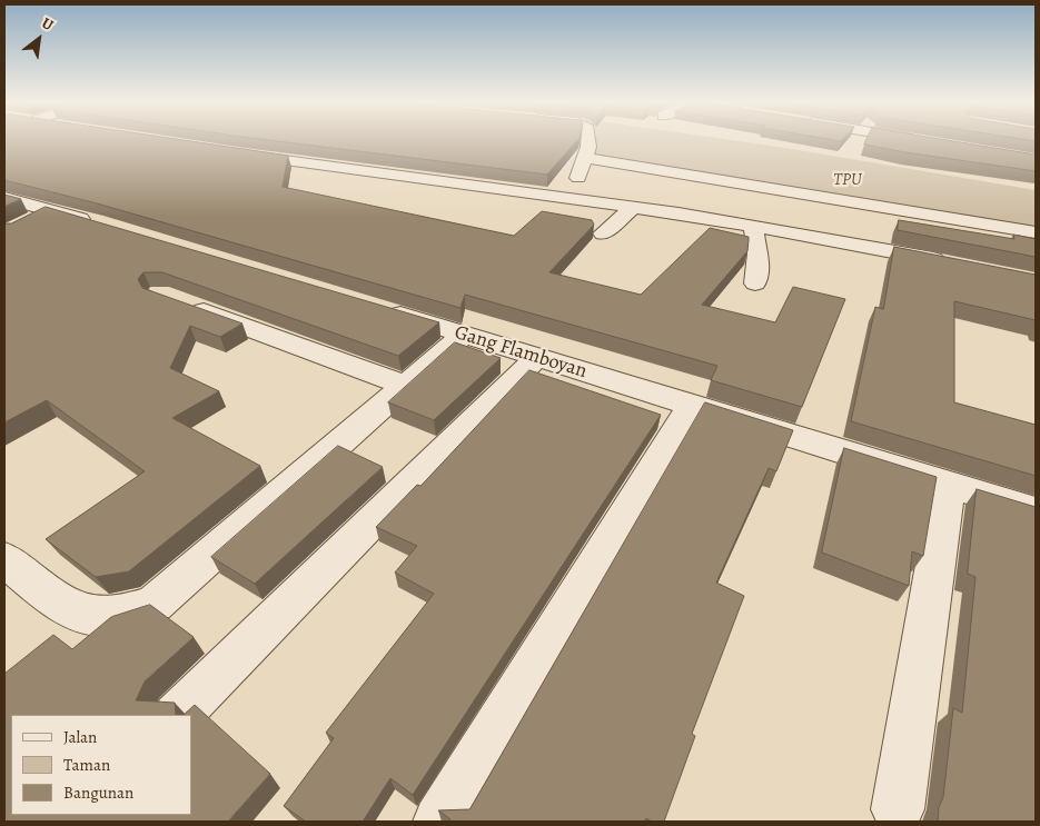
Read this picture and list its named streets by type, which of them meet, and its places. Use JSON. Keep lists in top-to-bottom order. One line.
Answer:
{"streets":{"street":["Gang Flamboyan"]},"parks":["TPU"],"legend":["Jalan","Taman","Bangunan"],"north":"top right"}
